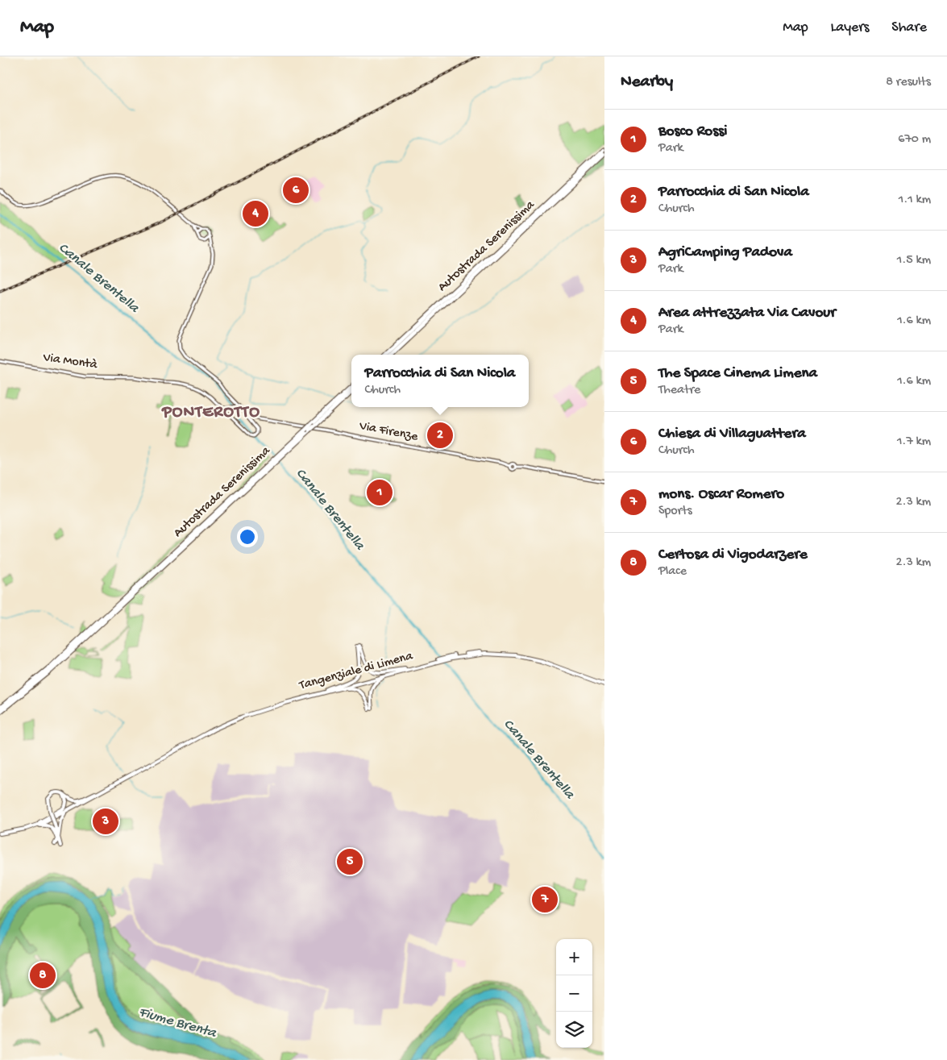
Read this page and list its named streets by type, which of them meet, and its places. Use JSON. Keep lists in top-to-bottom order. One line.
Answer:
{"streets":{"highway":["Autostrada Serenissima","Tangenziale di Limena"],"main road":["Via Montà","Via Firenze"]},"crossings":[["Autostrada Serenissima","Via Firenze"]],"districts":["PONTEROTTO"],"water":["Canale Brentella","Fiume Brenta"],"page":{"header":"Map","nav":["Map","Layers","Share"],"heading":["Nearby","8 results"],"list":[{"mark":"1","name":"Bosco Rossi","note":"Park","value":"670 m"},{"mark":"2","name":"Parrocchia di San Nicola","note":"Church","value":"1.1 km"},{"mark":"3","name":"AgriCamping Padova","note":"Park","value":"1.5 km"},{"mark":"4","name":"Area attrezzata Via Cavour","note":"Park","value":"1.6 km"},{"mark":"5","name":"The Space Cinema Limena","note":"Theatre","value":"1.6 km"},{"mark":"6","name":"Chiesa di Villaguattera","note":"Church","value":"1.7 km"},{"mark":"7","name":"mons. Oscar Romero","note":"Sports","value":"2.3 km"},{"mark":"8","name":"Certosa di Vigodarzere","note":"Place","value":"2.3 km"}],"pins":["6","4","2","1","3","5","7","8"],"popup":["Parrocchia di San Nicola","Church"],"map_buttons":["+","−"]}}
